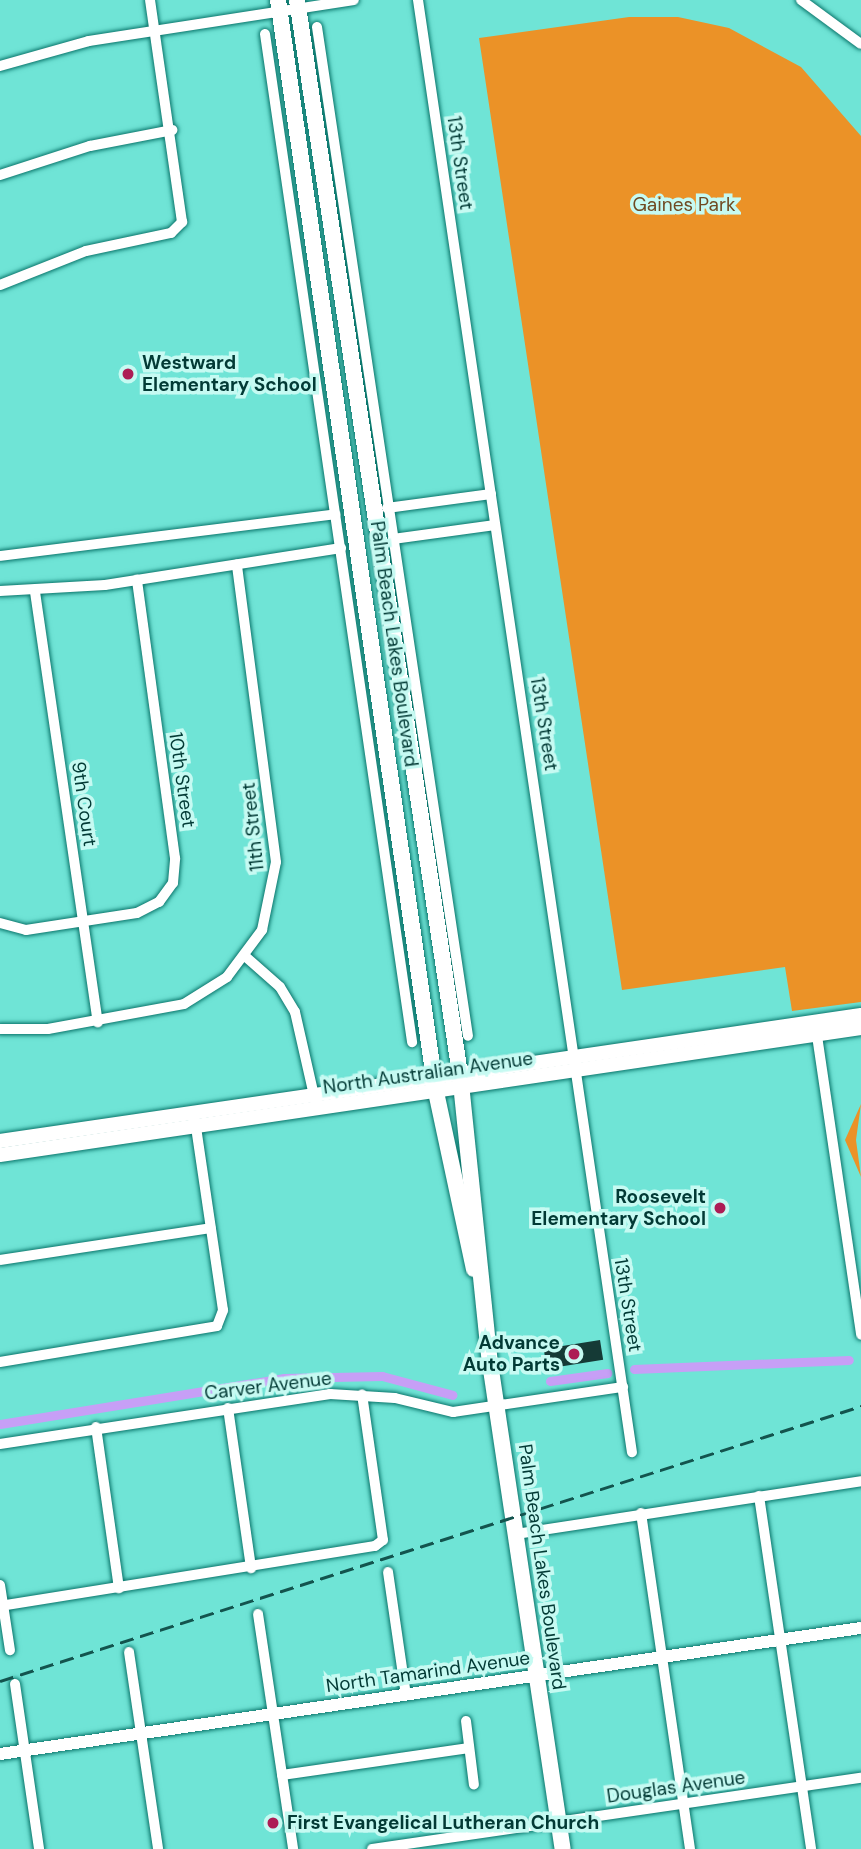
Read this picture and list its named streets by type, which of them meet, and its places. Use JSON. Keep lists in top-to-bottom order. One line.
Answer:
{"streets":{"main road":["Palm Beach Lakes Boulevard","North Australian Avenue"],"street":["13th Street","10th Street","9th Court","11th Street","Carver Avenue","North Tamarind Avenue","Douglas Avenue"]},"crossings":[["13th Street","North Australian Avenue"],["13th Street","Carver Avenue"],["Palm Beach Lakes Boulevard","North Australian Avenue"],["Palm Beach Lakes Boulevard","Carver Avenue"],["Palm Beach Lakes Boulevard","North Tamarind Avenue"],["Palm Beach Lakes Boulevard","Douglas Avenue"],["10th Street","9th Court"],["9th Court","11th Street"]],"parks":["Gaines Park"],"places":["Westward Elementary School","Roosevelt Elementary School","Advance Auto Parts","First Evangelical Lutheran Church"]}
